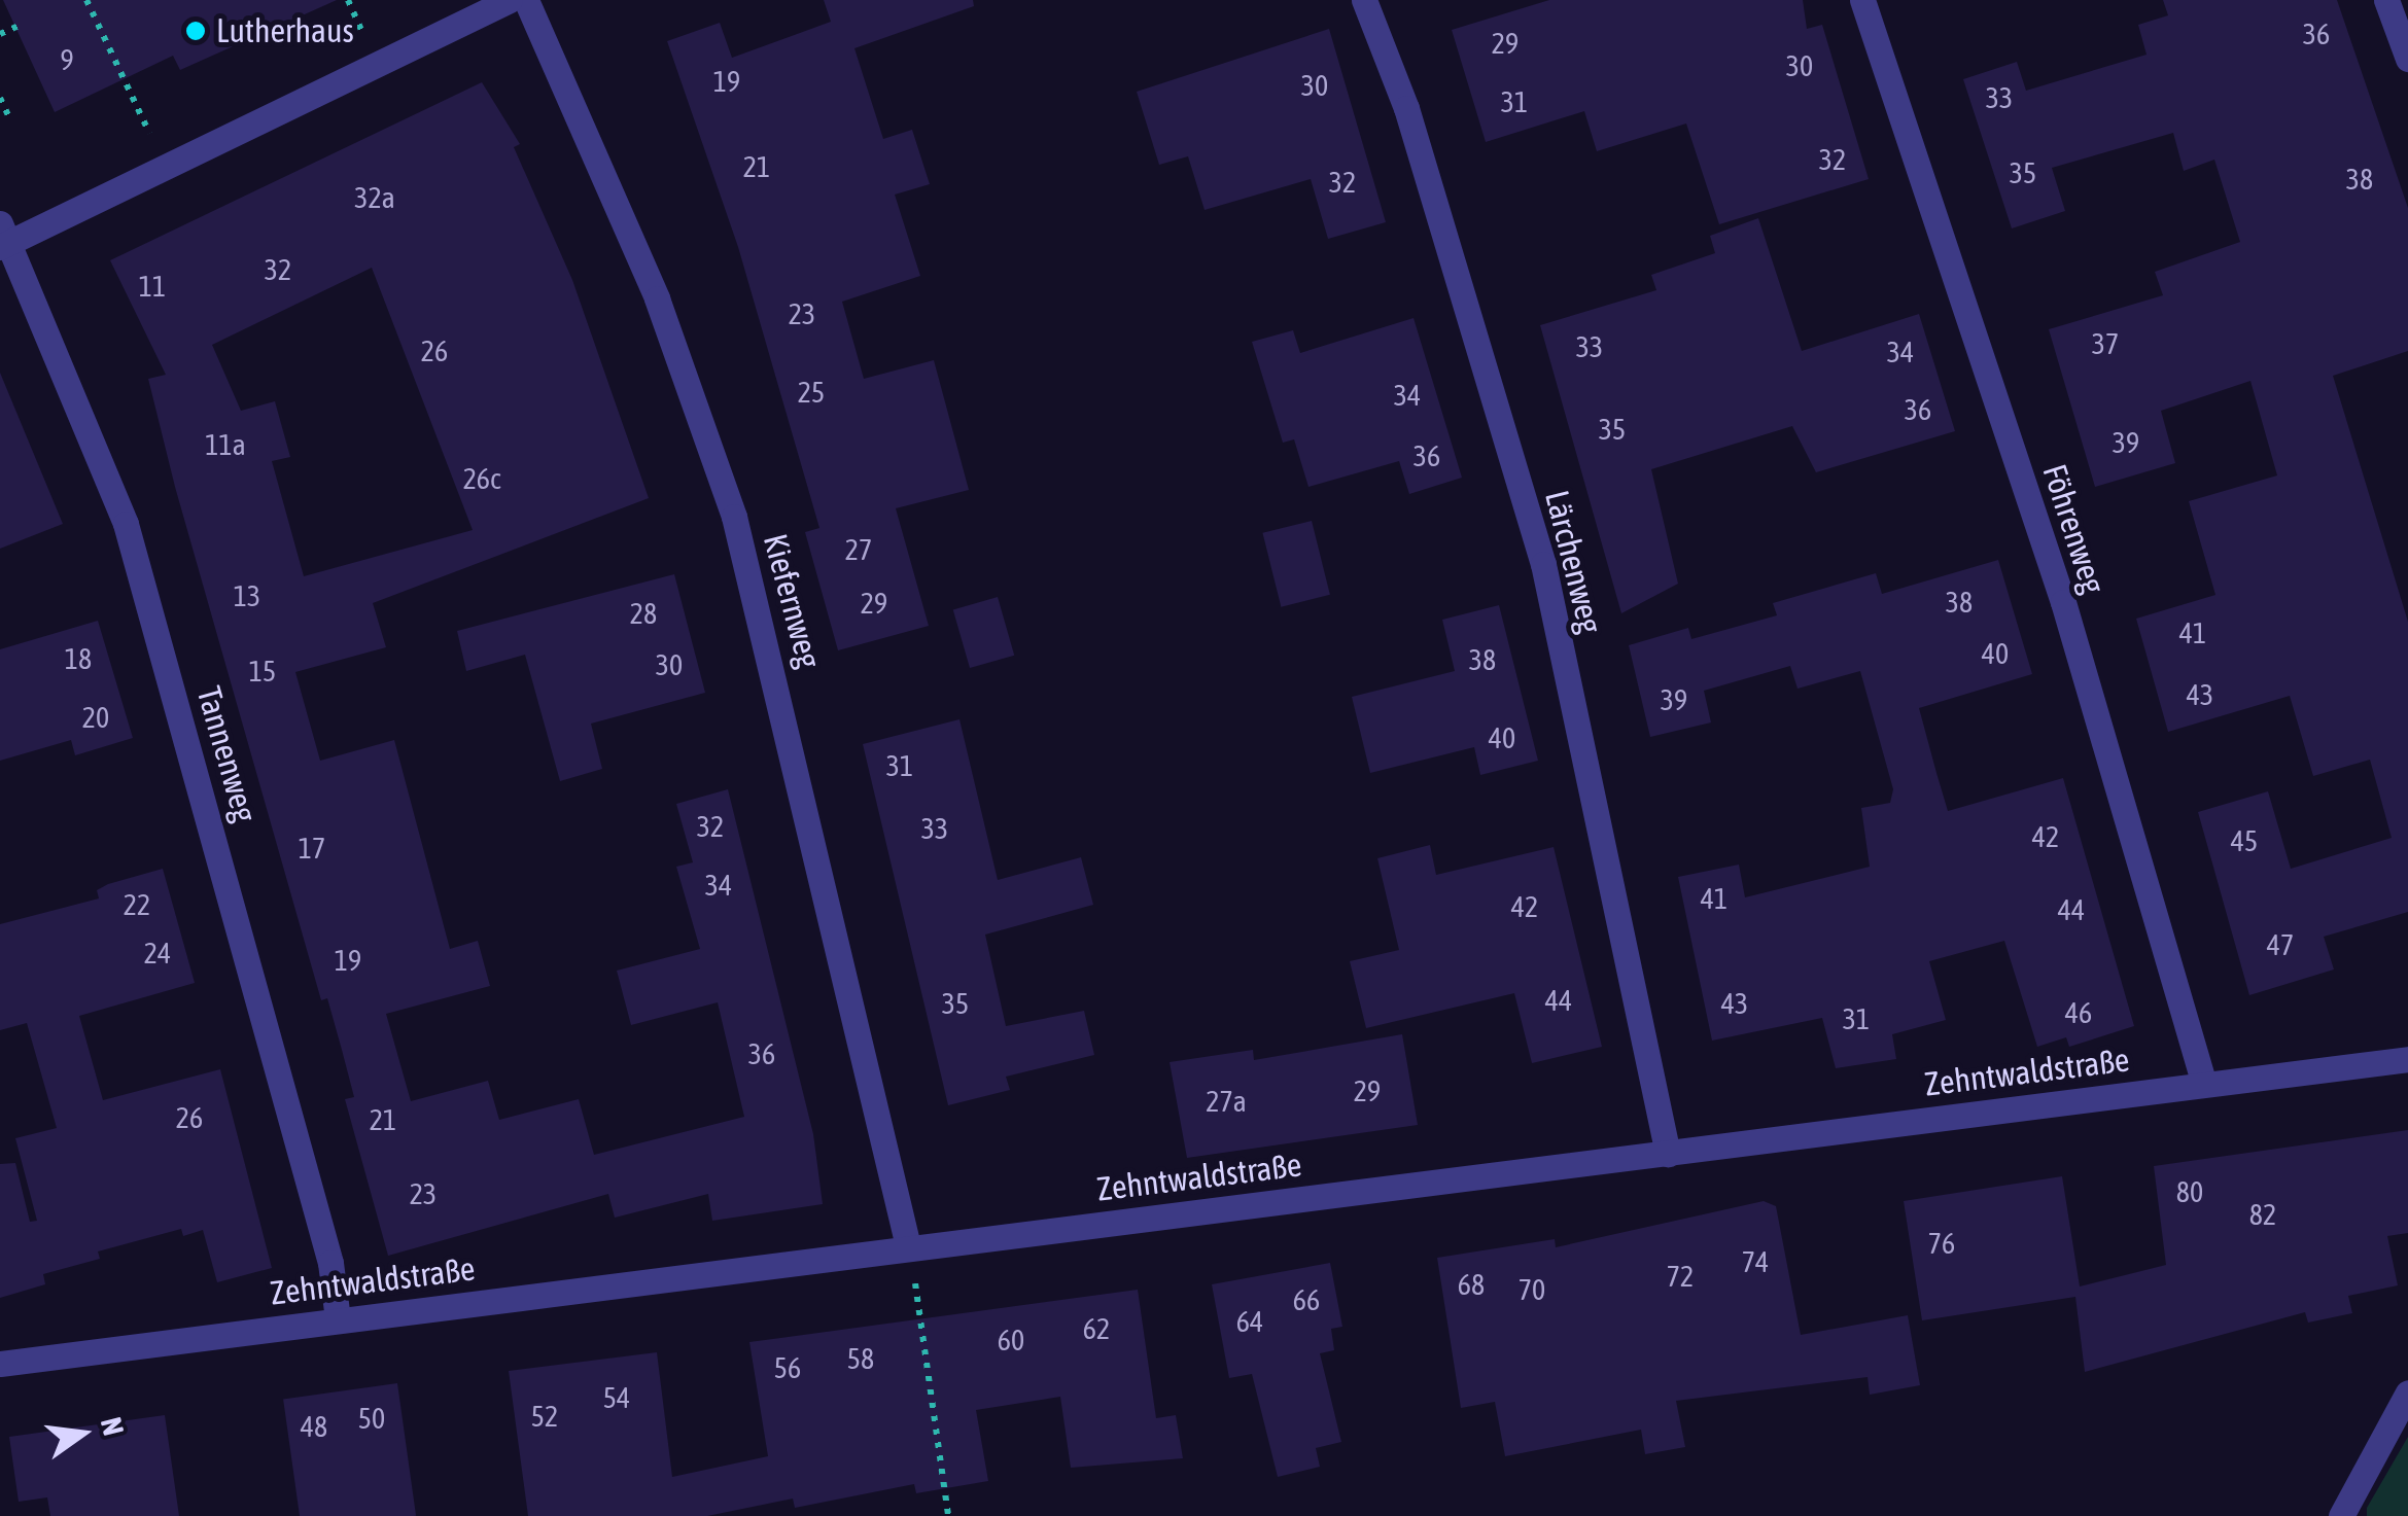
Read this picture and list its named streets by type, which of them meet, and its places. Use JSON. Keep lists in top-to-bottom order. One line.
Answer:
{"streets":{"street":["Föhrenweg","Lärchenweg","Kiefernweg","Tannenweg","Zehntwaldstraße"]},"crossings":[["Föhrenweg","Zehntwaldstraße"],["Lärchenweg","Zehntwaldstraße"],["Kiefernweg","Zehntwaldstraße"],["Tannenweg","Zehntwaldstraße"]],"places":["Lutherhaus"],"house_numbers":["36","29","9","30","19","30","33","31","32","21","35","38","32","32a","32","11","23","37","33","26","34","25","34","36","35","39","11a","36","26c","27","13","38","29","28","41","40","18","38","30","15","43","39","20","40","31","32","33","42","45","17","34","41","22","42","44","47","24","19","44","35","43","46","31","36","29","27a","26","21","80","23","82","76","74","72","68","70","66","64","62","60","58","56","54","52","50","48"],"north":"right"}
